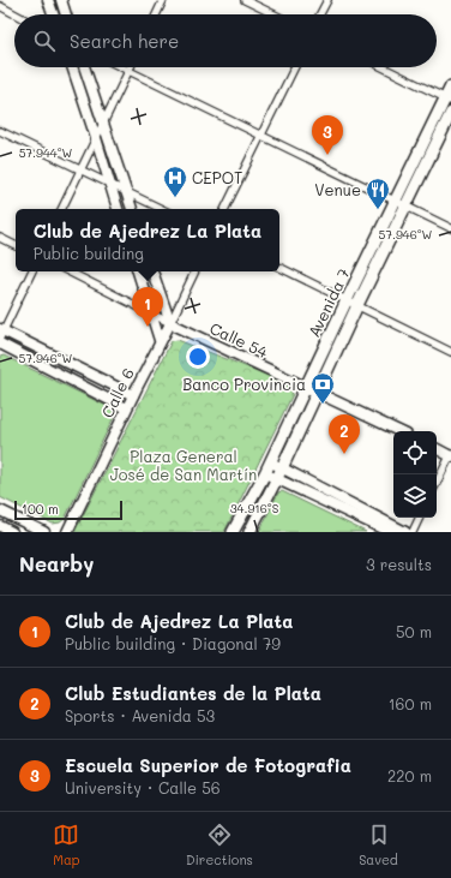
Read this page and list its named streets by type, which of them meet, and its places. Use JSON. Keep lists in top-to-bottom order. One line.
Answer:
{"streets":{"main road":["Avenida 7","Calle 54","Calle 6"]},"crossings":[["Avenida 7","Calle 54"],["Calle 54","Calle 6"]],"parks":["Plaza General José de San Martín"],"places":{"hospital":["CEPOT"],"restaurant":["Venue"],"bank":["Banco Provincia"]},"scale_bar":"100 m","page":{"search":"Search here","pins":["3","1","2"],"popup":["Club de Ajedrez La Plata","Public building"],"scale":"100 m","heading":["Nearby","3 results"],"list":[{"mark":"1","name":"Club de Ajedrez La Plata","note":"Public building · Diagonal 79","value":"50 m"},{"mark":"2","name":"Club Estudiantes de la Plata","note":"Sports · Avenida 53","value":"160 m"},{"mark":"3","name":"Escuela Superior de Fotografia","note":"University · Calle 56","value":"220 m"}],"nav":["Map","Directions","Saved"]},"coordinates":["57.944°W","57.946°W","34.916°S"]}
